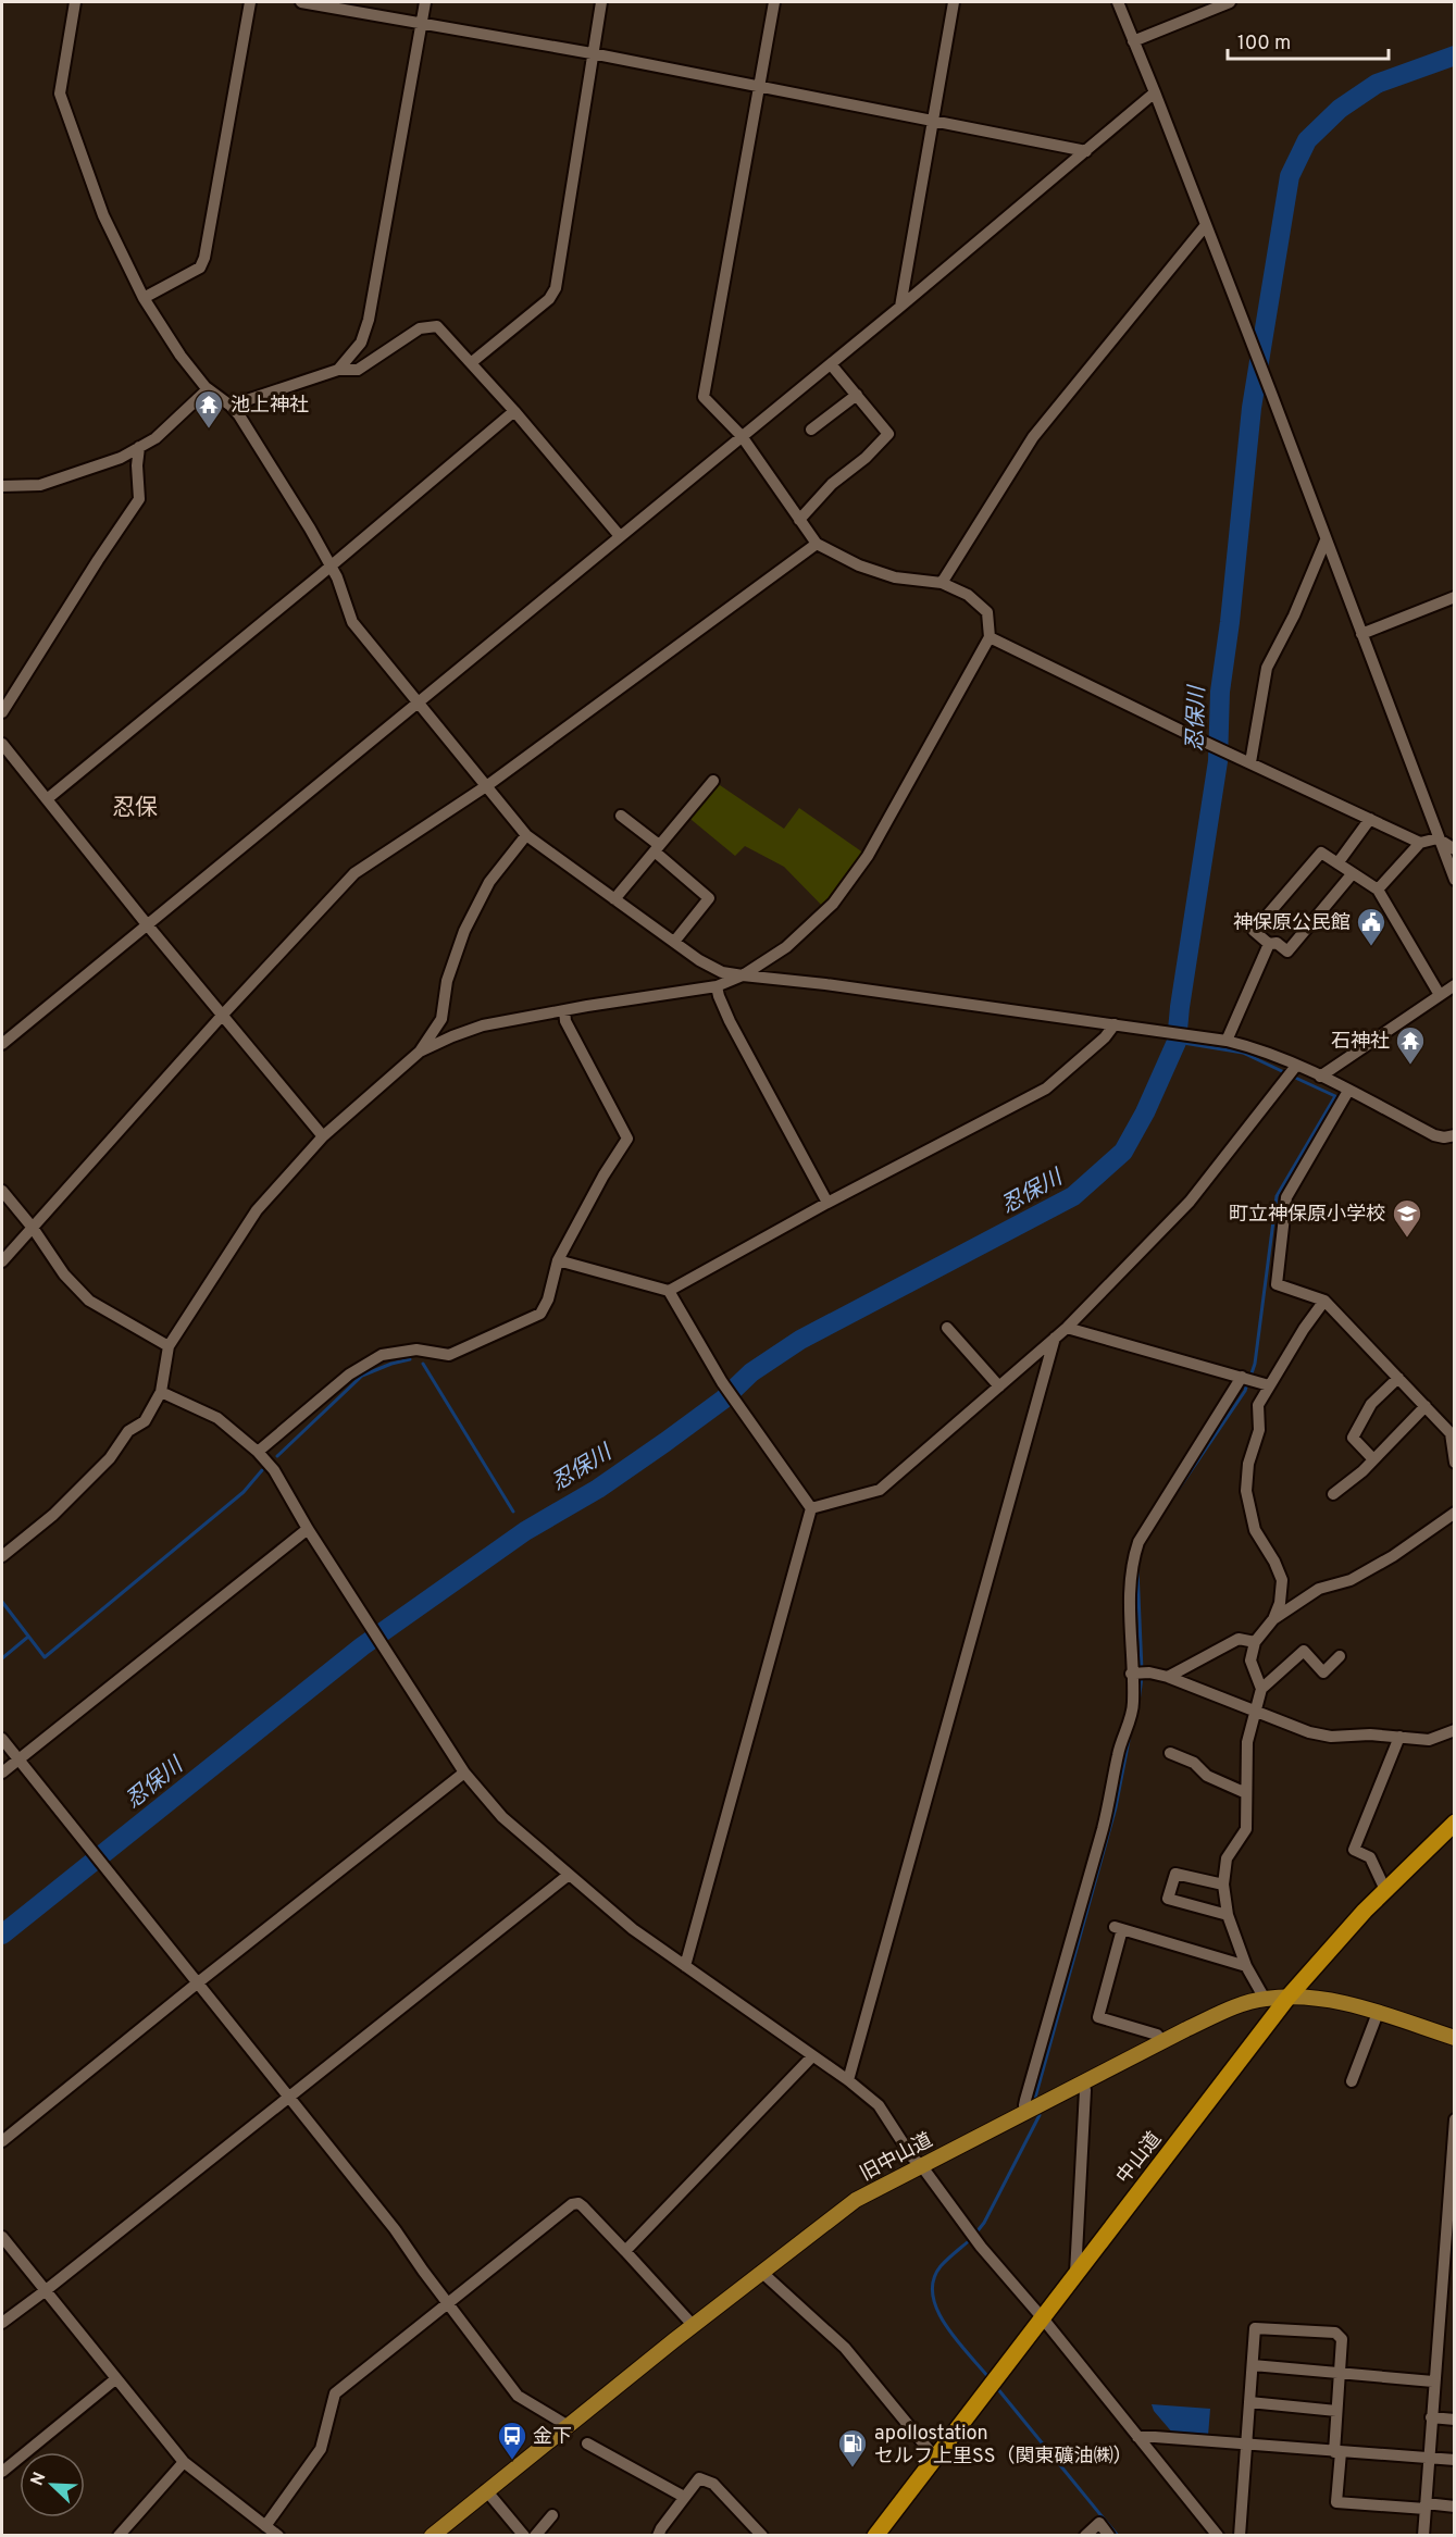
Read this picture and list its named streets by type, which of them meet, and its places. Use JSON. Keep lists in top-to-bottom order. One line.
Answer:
{"streets":{"highway":["中山道"],"main road":["旧中山道"]},"crossings":[["旧中山道","中山道"]],"districts":["忍保"],"water":["忍保川"],"places":{"temple":["池上神社","石神社"],"public building":["神保原公民館"],"school or university":["町立神保原小学校"],"bus stop":["金下"],"fuel station":["apollostation セルフ上里SS（関東礦油㈱）"]},"scale_bar":"100 m","north":"top left"}
